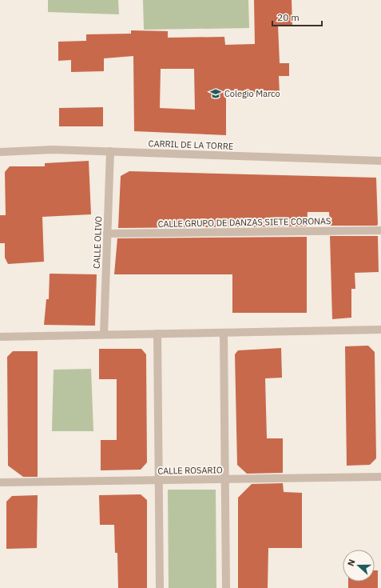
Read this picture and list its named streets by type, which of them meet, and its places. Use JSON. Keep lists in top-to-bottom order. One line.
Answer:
{"streets":{"street":["CARRIL DE LA TORRE","CALLE GRUPO DE DANZAS SIETE CORONAS","CALLE OLIVO","CALLE ROSARIO"]},"crossings":[["CARRIL DE LA TORRE","CALLE OLIVO"],["CALLE GRUPO DE DANZAS SIETE CORONAS","CALLE OLIVO"]],"places":{"school or university":["Colegio Marco"]},"scale_bar":"20 m","north":"left"}
